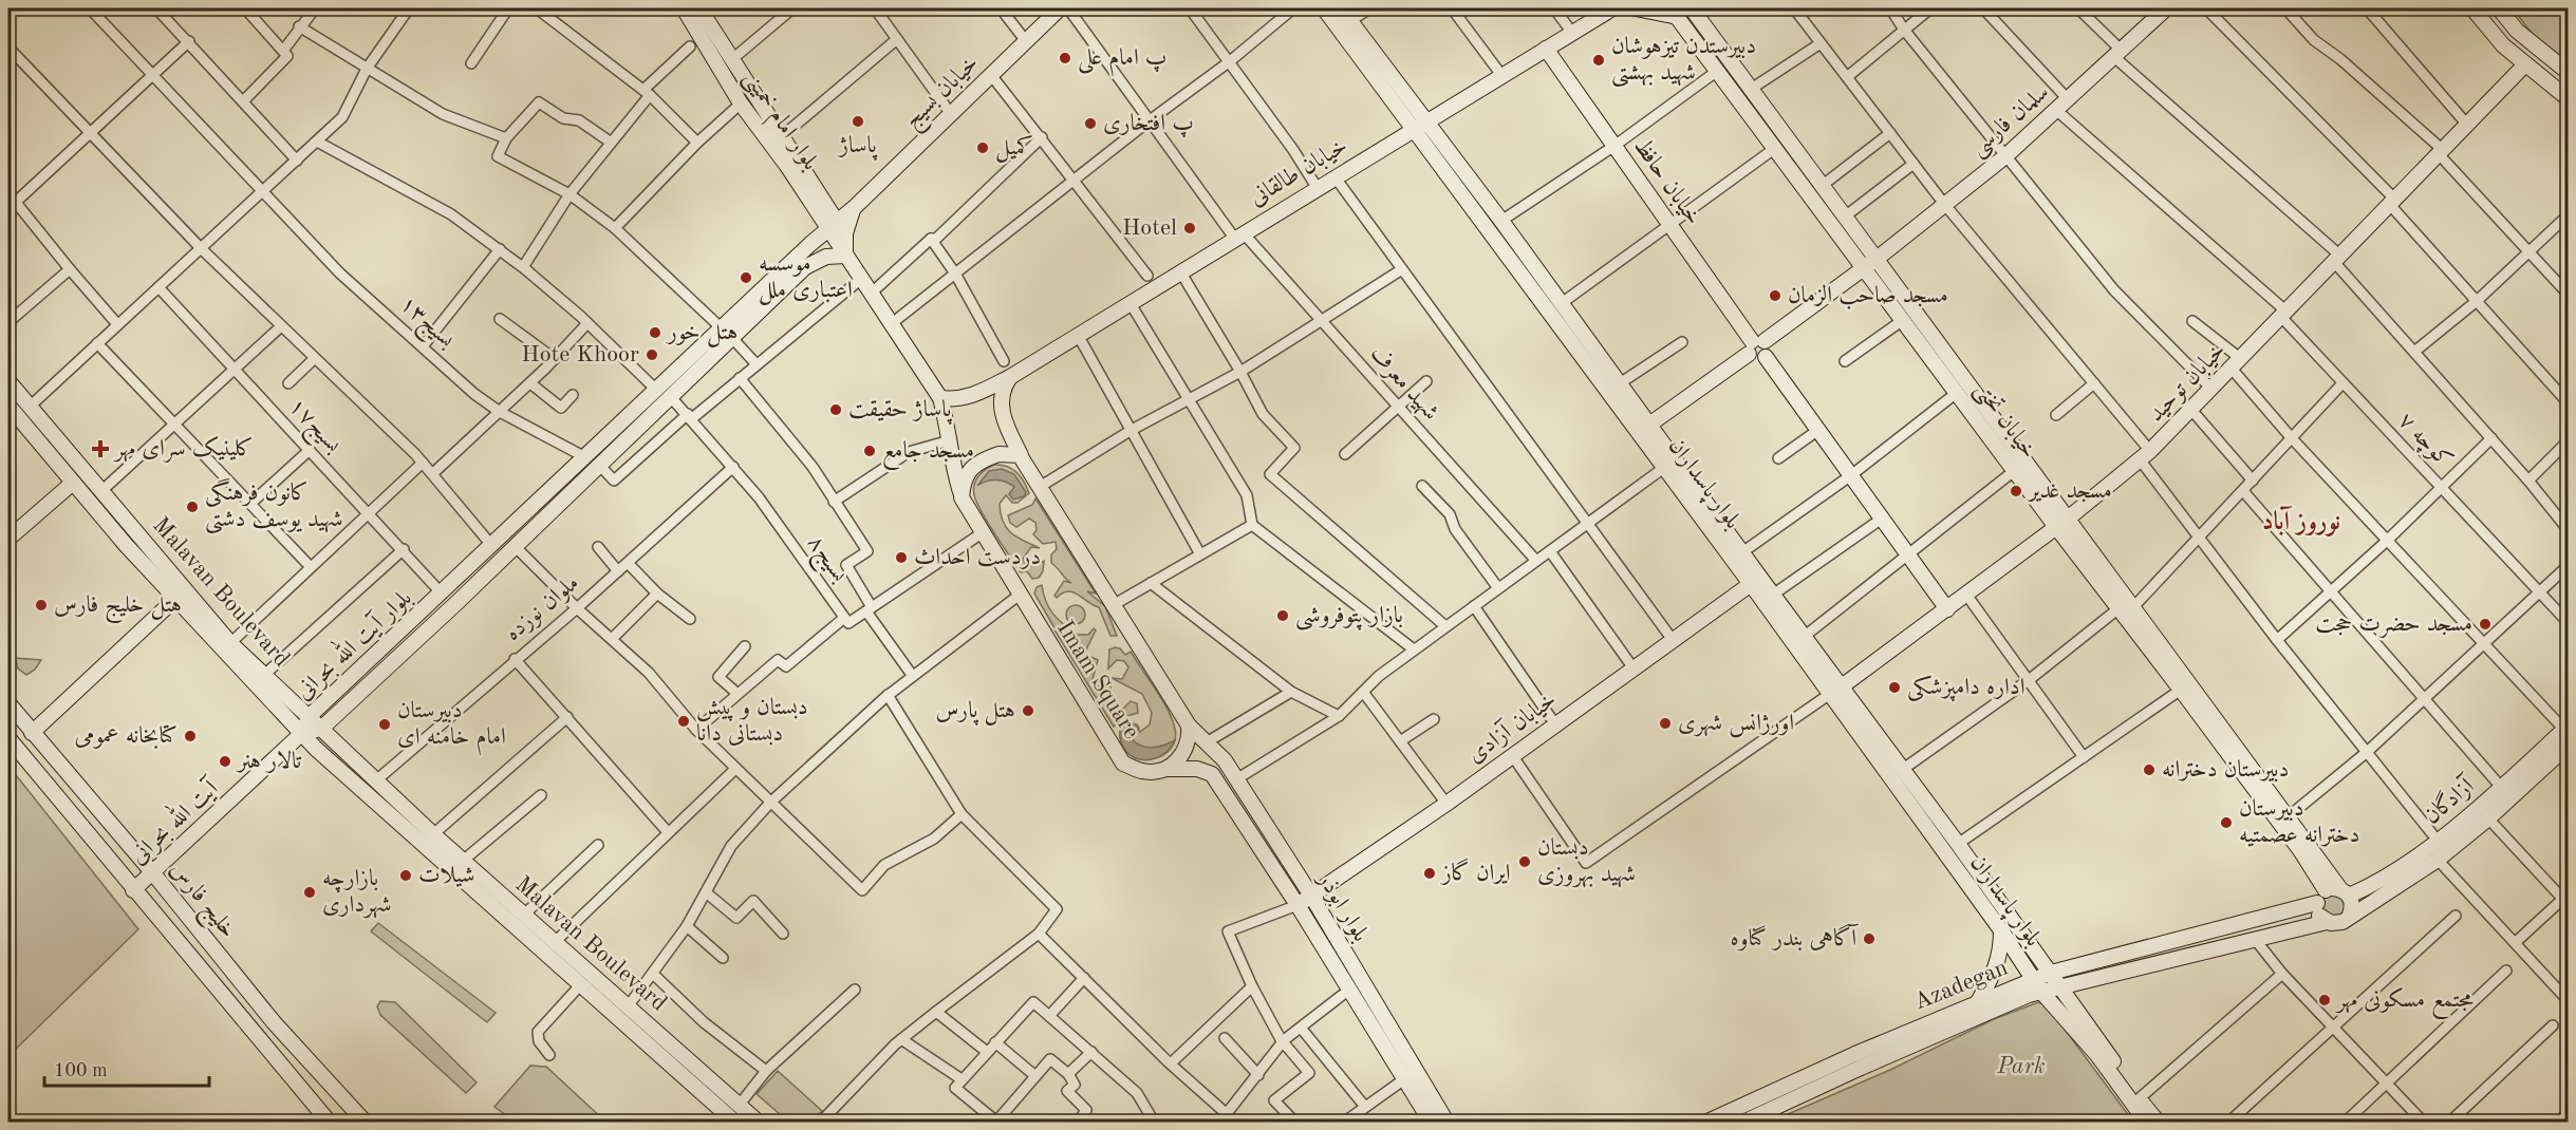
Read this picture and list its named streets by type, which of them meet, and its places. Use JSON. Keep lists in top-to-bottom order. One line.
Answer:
{"streets":{"main road":["خیابان بسیج","بلوار امام خمینی","سلمان فارسی","خیابان طالقانی","خیابان حافظ","خیابان توحید","خیابان تختی","بلوار پاسداران","Malavan Boulevard","بلوار آیت الله بحرانی","Imam Square","خیابان آزادی","آزادگان","آیت الله بحرانی","خلیج فارس","بلوار ابوذر","Azadegan"],"street":["بسیج۱۳","شهید معرف","بسیج۱۷","کوچه ۷","بسیج۸","ملوان نوزده"]},"crossings":[["خیابان بسیج","بلوار امام خمینی"],["خیابان بسیج","بلوار آیت الله بحرانی"],["بلوار امام خمینی","خیابان طالقانی"],["بلوار امام خمینی","بلوار آیت الله بحرانی"],["بلوار امام خمینی","Imam Square"],["سلمان فارسی","خیابان حافظ"],["سلمان فارسی","خیابان تختی"],["سلمان فارسی","کوچه ۷"],["سلمان فارسی","بلوار پاسداران"],["خیابان طالقانی","خیابان حافظ"],["خیابان طالقانی","شهید معرف"],["خیابان طالقانی","بلوار پاسداران"],["خیابان طالقانی","Imam Square"],["خیابان حافظ","خیابان توحید"],["بسیج۱۳","بلوار آیت الله بحرانی"],["خیابان توحید","خیابان تختی"],["خیابان توحید","کوچه ۷"],["خیابان توحید","بلوار پاسداران"],["خیابان تختی","آزادگان"],["خیابان تختی","Azadegan"],["بسیج۱۷","بلوار آیت الله بحرانی"],["بلوار پاسداران","خیابان آزادی"],["بلوار پاسداران","Azadegan"],["بسیج۸","ملوان نوزده"],["بسیج۸","بلوار آیت الله بحرانی"],["بسیج۸","Imam Square"],["Malavan Boulevard","ملوان نوزده"],["Malavan Boulevard","بلوار آیت الله بحرانی"],["Malavan Boulevard","آیت الله بحرانی"],["بلوار آیت الله بحرانی","آیت الله بحرانی"],["خیابان آزادی","بلوار ابوذر"],["آزادگان","Azadegan"],["آیت الله بحرانی","خلیج فارس"]],"districts":["نوروز آباد"],"parks":["Park"],"places":{"other":["پ امام علی","دبیرستدن تیزهوشان شهید بهشتی","پاساژ","پ افتخاری","کمیل","Hotel","موسسه اعتباری ملل","مسجد صاحب الزمان","هتل خور","Hote Khoor","پاساژ حقیقت","مسجد جامع","مسجد غدیر","کانون فرهنگی شهید یوسف دشتی","دردست احداث","هتل خلیج فارس","بازار پتوفروشی","مسجد حضرت حجت","اداره دامپزشکی","هتل پارس","دبستان و پیش دبستانی دانا","اورژانس شهری","دبیرستان امام خامنه ای","کتابخانه عمومی","تالار هنر","دبیرستان دخترانه","دبیرستان دخترانه عصمتیه","دبستان شهید بهروزی","ایران گاز","شیلات","بازارچه شهرداری","آگاهی بندر گناوه","مجتمع مسکونی مهر"],"health":["کلینیک سرای مهر"]},"scale_bar":"100 m"}
